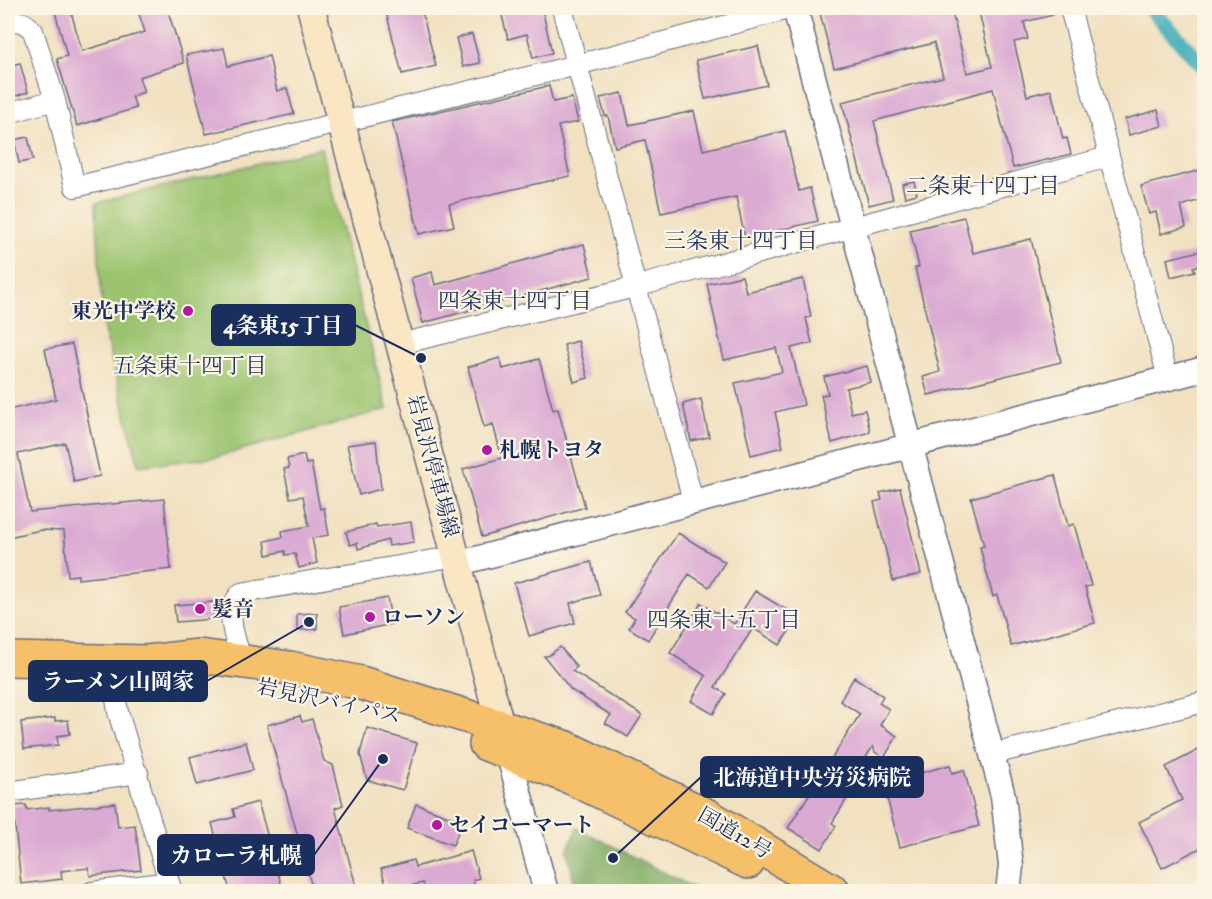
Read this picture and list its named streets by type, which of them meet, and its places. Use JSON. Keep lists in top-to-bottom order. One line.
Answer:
{"streets":{"highway":["岩見沢バイパス","国道12号"],"main road":["岩見沢停車場線"]},"crossings":[["岩見沢停車場線","岩見沢バイパス"],["岩見沢停車場線","国道12号"],["岩見沢バイパス","国道12号"]],"districts":["二条東十四丁目","三条東十四丁目","四条東十四丁目","五条東十四丁目","四条東十五丁目"],"places":["東光中学校","4条東15丁目","札幌トヨタ","髪音","ローソン","ラーメン山岡家","カローラ札幌","セイコーマート","北海道中央労災病院"]}
